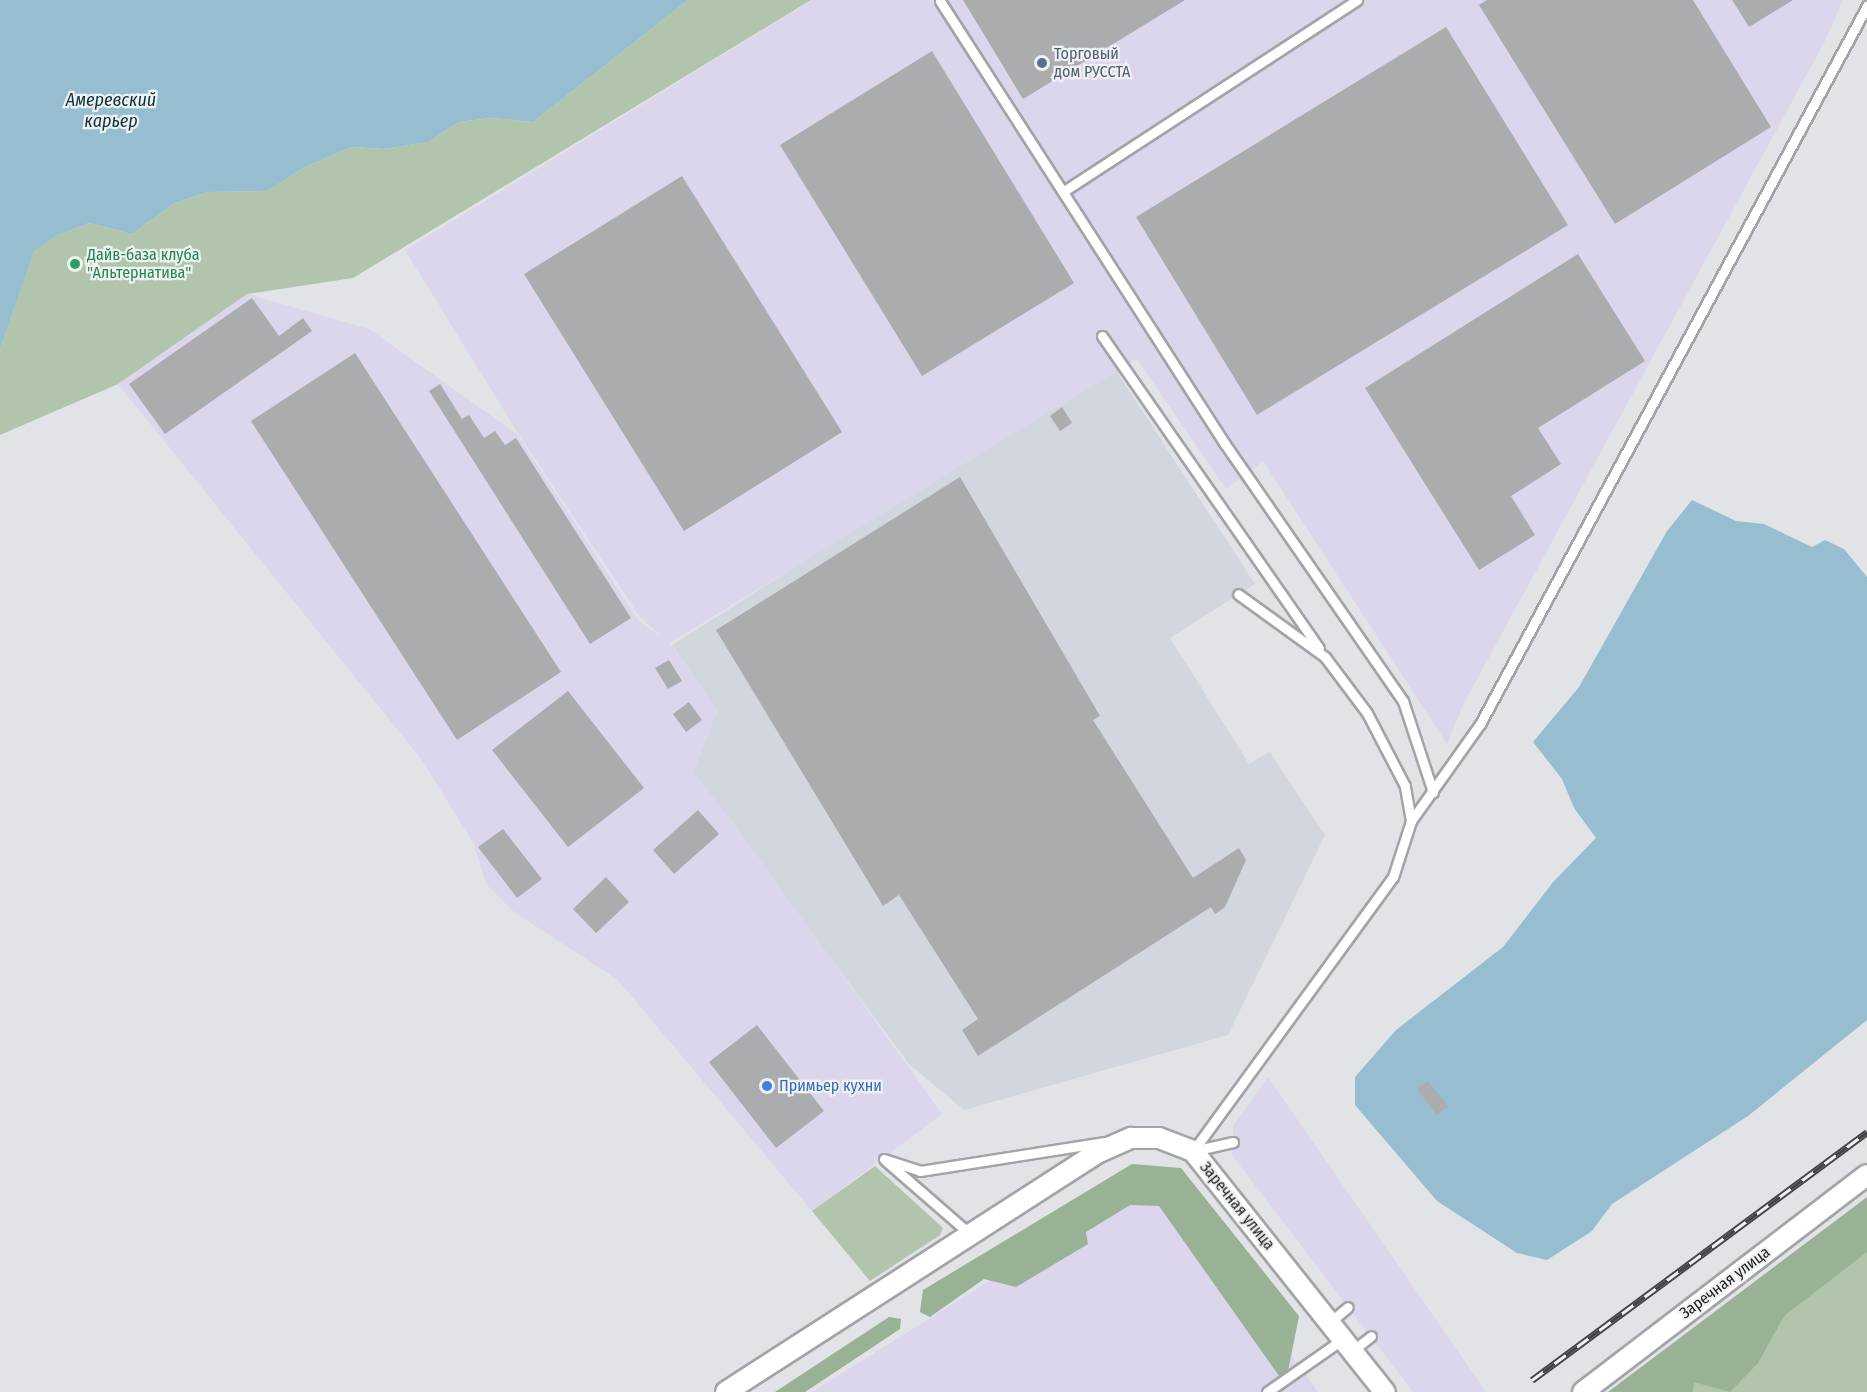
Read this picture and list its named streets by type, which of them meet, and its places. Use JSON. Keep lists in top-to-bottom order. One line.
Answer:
{"streets":{"street":["Заречная улица"]},"water":["Амеревский карьер"],"places":["Торговый дом РУССТА","Дайв-база клуба \"Альтернатива\"","Примьер кухни"]}
